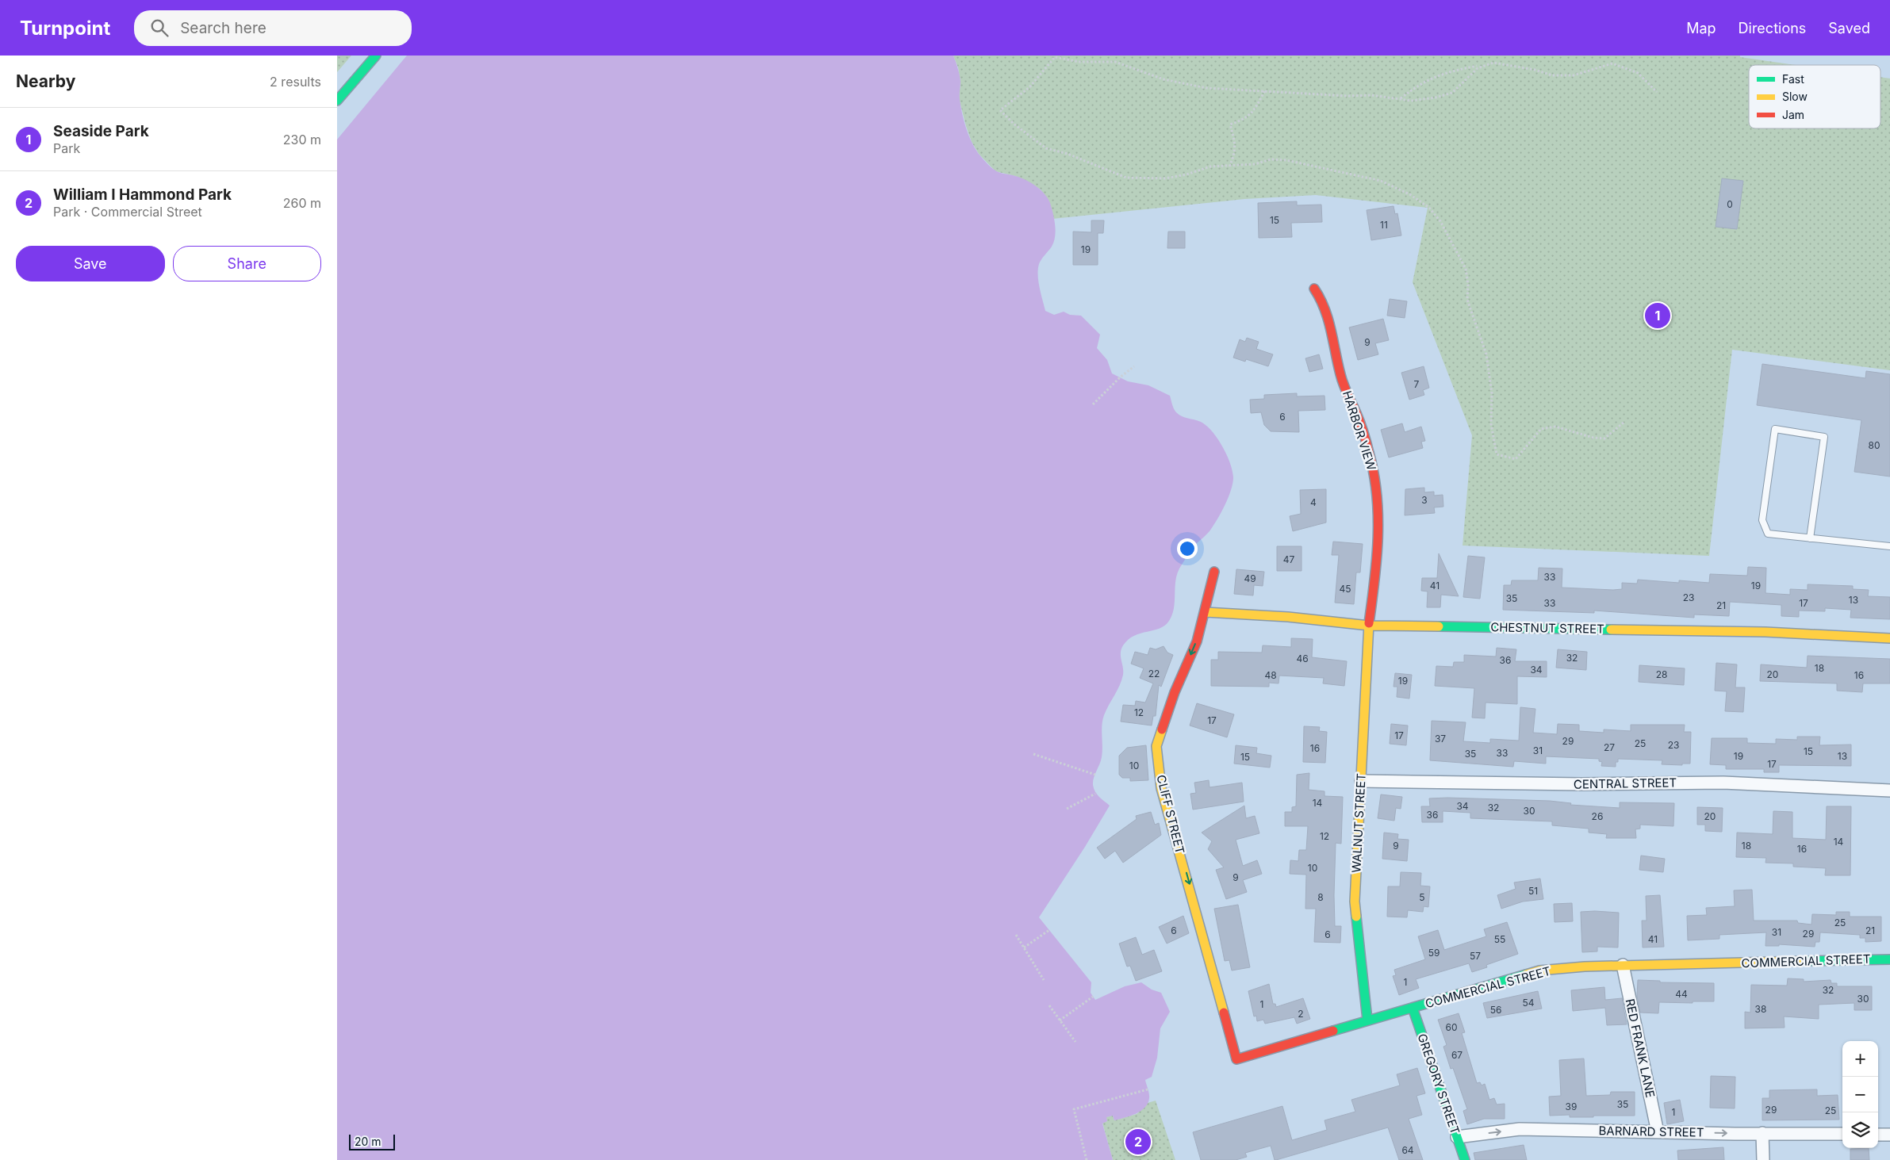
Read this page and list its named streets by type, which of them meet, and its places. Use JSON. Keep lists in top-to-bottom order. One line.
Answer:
{"streets":{"street":["HARBOR VIEW","CHESTNUT STREET","CENTRAL STREET","CLIFF STREET","WALNUT STREET","COMMERCIAL STREET","RED FRANK LANE","GREGORY STREET","BARNARD STREET"]},"crossings":[["HARBOR VIEW","CHESTNUT STREET"],["HARBOR VIEW","WALNUT STREET"],["CHESTNUT STREET","CLIFF STREET"],["CHESTNUT STREET","WALNUT STREET"],["CENTRAL STREET","WALNUT STREET"],["CLIFF STREET","COMMERCIAL STREET"],["WALNUT STREET","COMMERCIAL STREET"],["COMMERCIAL STREET","RED FRANK LANE"],["COMMERCIAL STREET","GREGORY STREET"],["RED FRANK LANE","BARNARD STREET"],["GREGORY STREET","BARNARD STREET"]],"one_way":["CLIFF STREET","BARNARD STREET"],"house_numbers":["0","15","11","19","9","7","6","80","3","4","47","33","49","41","19","45","23","35","13","33","17","21","32","46","36","18","34","22","28","20","48","16","19","12","17","17","37","29","25","23","27","16","31","15","33","35","19","13","15","17","10","14","34","32","30","36","26","20","12","14","9","18","16","10","9","51","8","5","25","6","21","31","29","6","55","41","59","57","1","32","44","30","54","1","38","56","2","60","67","35","39","29","25","1","64"],"legend":["Fast","Slow","Jam"],"scale_bar":"20 m","page":{"header":"Turnpoint","search":"Search here","nav":["Map","Directions","Saved"],"heading":["Nearby","2 results"],"list":[{"mark":"1","name":"Seaside Park","note":"Park","value":"230 m"},{"mark":"2","name":"William I Hammond Park","note":"Park · Commercial Street","value":"260 m"}],"buttons":["Save","Share"],"pins":["1","2"],"map_buttons":["+","−"],"scale":"20 m"}}
